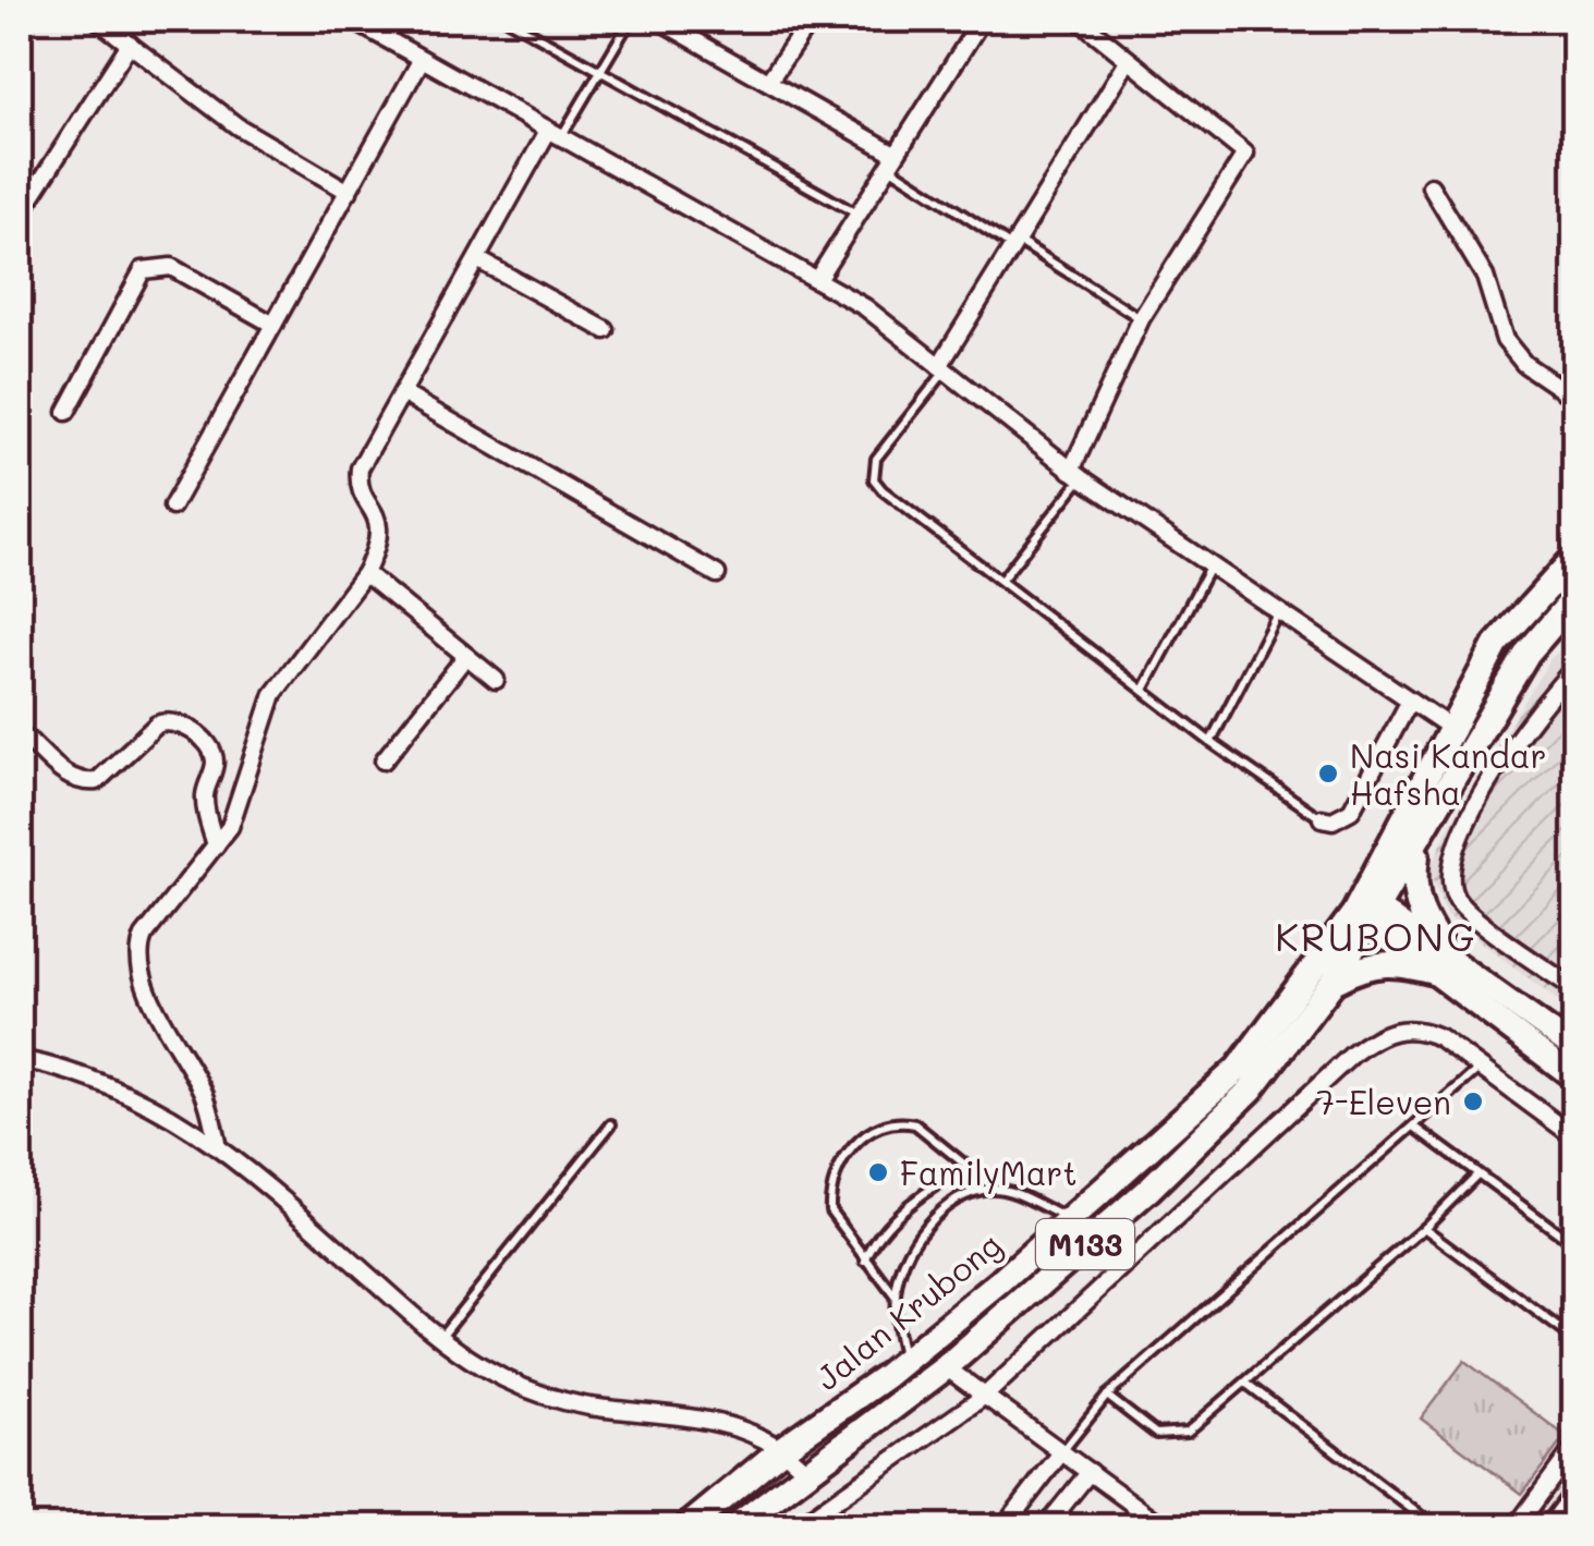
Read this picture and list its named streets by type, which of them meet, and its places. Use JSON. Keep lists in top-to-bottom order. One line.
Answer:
{"streets":{"main road":["M133","Jalan Krubong"]},"districts":["KRUBONG"],"places":["Nasi Kandar Hafsha","7-Eleven","FamilyMart"]}
